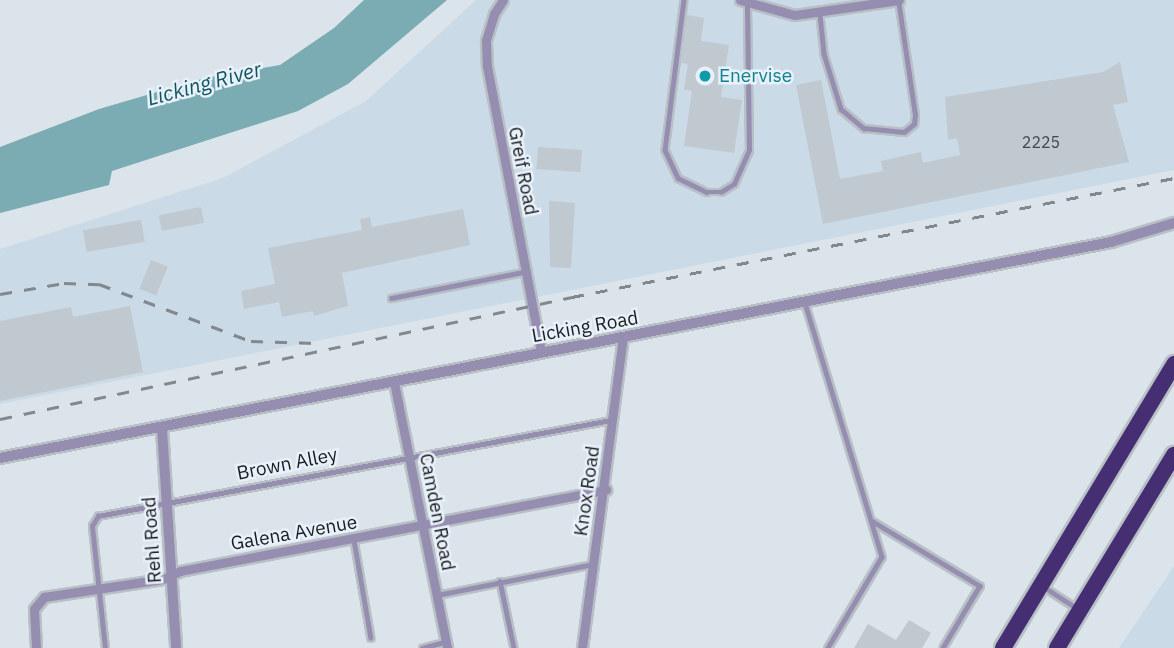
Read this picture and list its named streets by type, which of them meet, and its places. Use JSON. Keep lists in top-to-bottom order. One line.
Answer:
{"streets":{"street":["Greif Road","Licking Road","Knox Road","Camden Road","Galena Avenue","Rehl Road"],"lane":["Brown Alley"]},"crossings":[["Greif Road","Licking Road"],["Licking Road","Knox Road"],["Licking Road","Camden Road"],["Licking Road","Rehl Road"],["Brown Alley","Knox Road"],["Brown Alley","Camden Road"],["Brown Alley","Galena Avenue"],["Brown Alley","Rehl Road"],["Knox Road","Galena Avenue"],["Camden Road","Galena Avenue"],["Galena Avenue","Rehl Road"]],"water":["Licking River"],"places":["Enervise"],"house_numbers":["2225"]}
